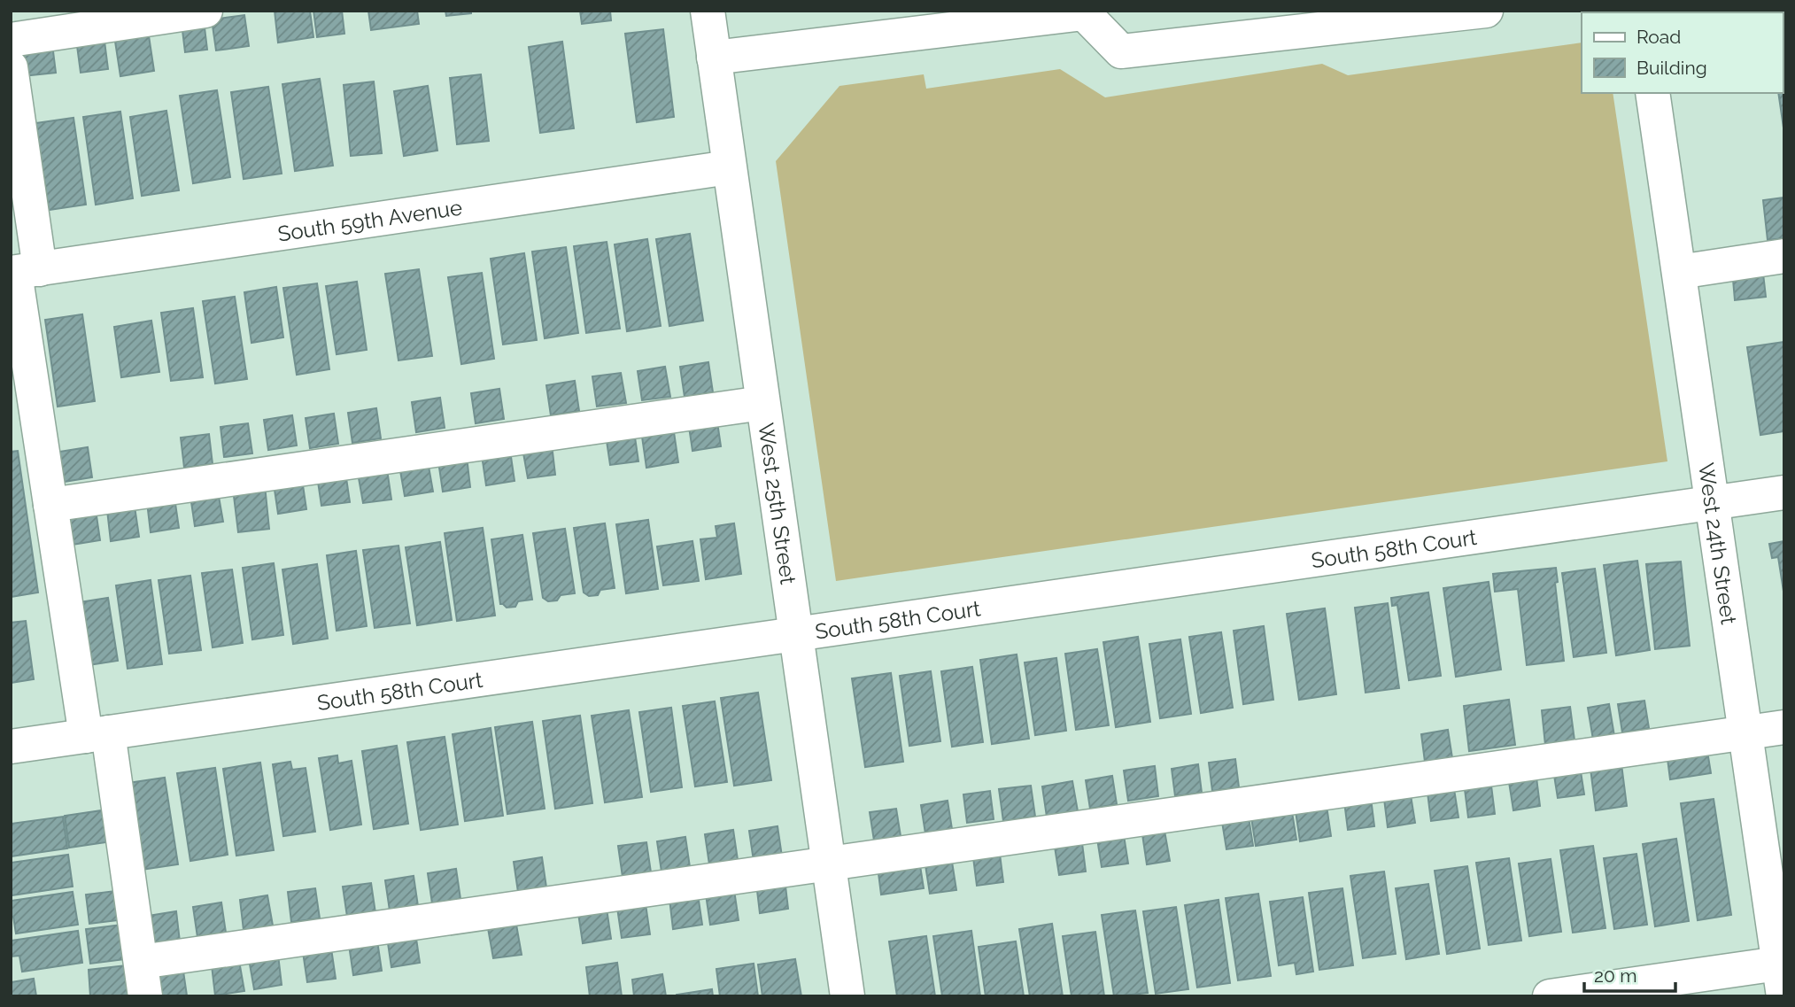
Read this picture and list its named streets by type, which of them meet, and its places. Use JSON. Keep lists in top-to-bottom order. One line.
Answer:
{"streets":{"street":["South 59th Avenue","West 25th Street","West 24th Street","South 58th Court"]},"crossings":[["South 59th Avenue","West 25th Street"],["West 25th Street","South 58th Court"],["West 24th Street","South 58th Court"]],"legend":["Road","Building"],"scale_bar":"20 m"}
